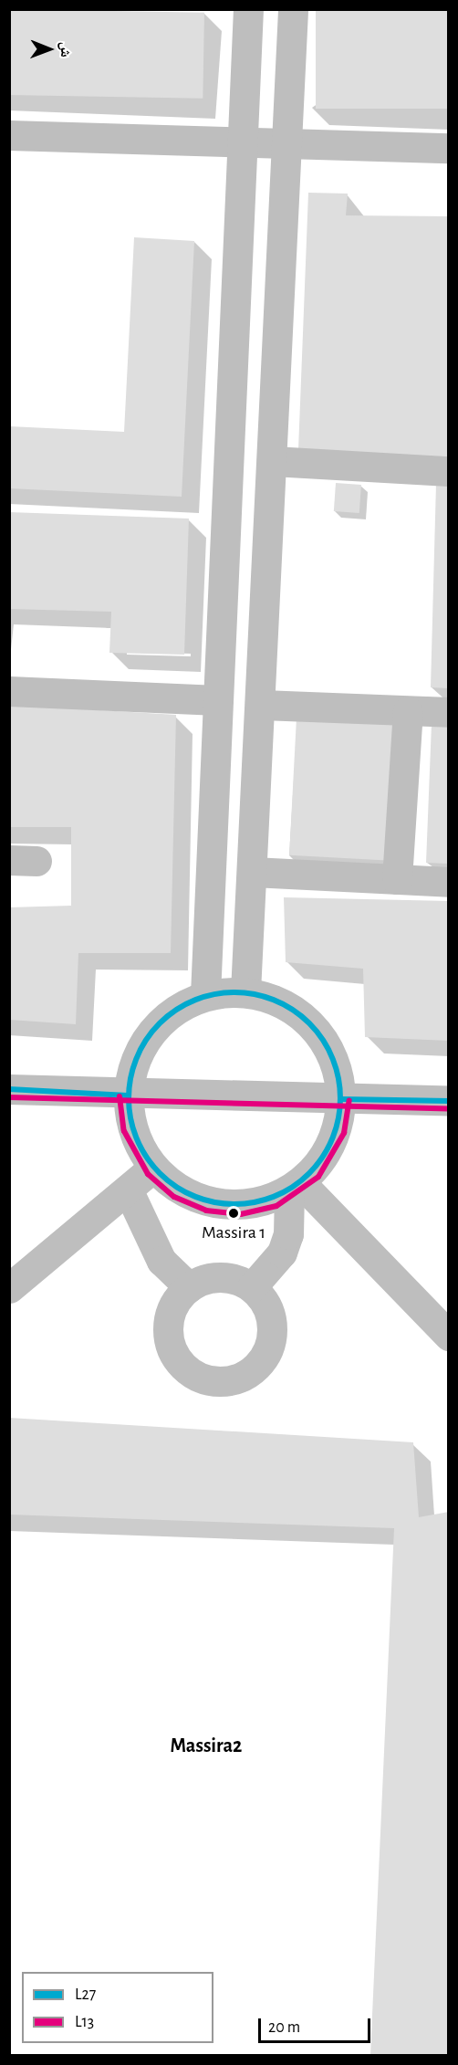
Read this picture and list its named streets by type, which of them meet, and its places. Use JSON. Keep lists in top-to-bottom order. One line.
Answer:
{"districts":["Massira2"],"places":["Massira 1"],"lines":["transit line L27","transit line L13"],"legend":["L27","L13"],"scale_bar":"20 m","north":"right"}
